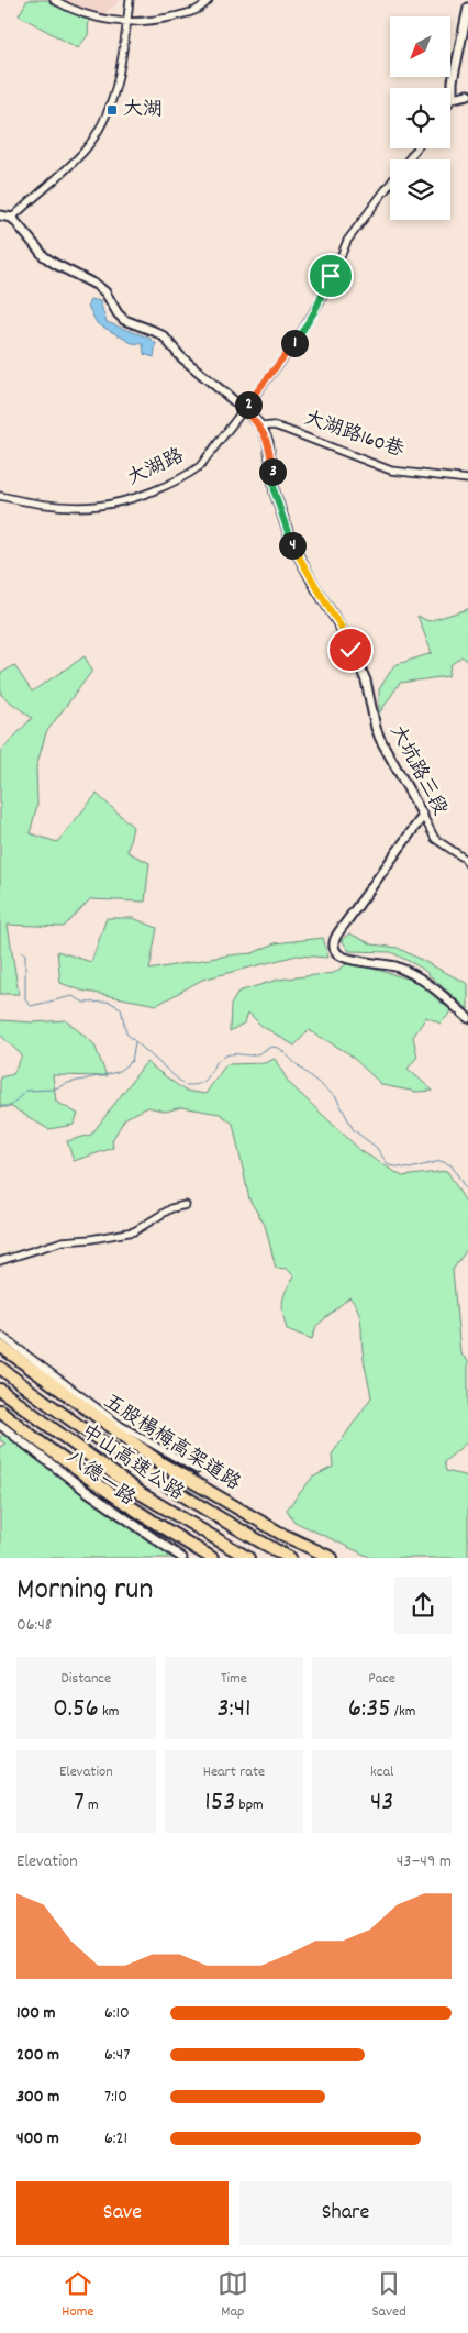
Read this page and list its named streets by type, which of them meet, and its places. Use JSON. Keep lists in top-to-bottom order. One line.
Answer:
{"streets":{"highway":["五股楊梅高架道路","中山高速公路"],"street":["大湖路160巷","大湖路","大坑路三段","八德一路"]},"crossings":[["大湖路160巷","大坑路三段"],["大湖路","大坑路三段"]],"places":{"transit":["大湖"]},"north":"bottom left","page":{"pins":["1","2","3","4"],"heading":["Morning run","06:48"],"stats":[["Distance","0.56 km"],["Time","3:41"],["Pace","6:35 /km"],["Elevation","7 m"],["Heart rate","153 bpm"],["kcal","43"]],"chart":["Elevation","43–49 m"],"list":[{"name":"100 m","note":"6:10"},{"name":"200 m","note":"6:47"},{"name":"300 m","note":"7:10"},{"name":"400 m","note":"6:21"}],"buttons":["Save","Share"],"tabs":["Home","Map","Saved"]}}
